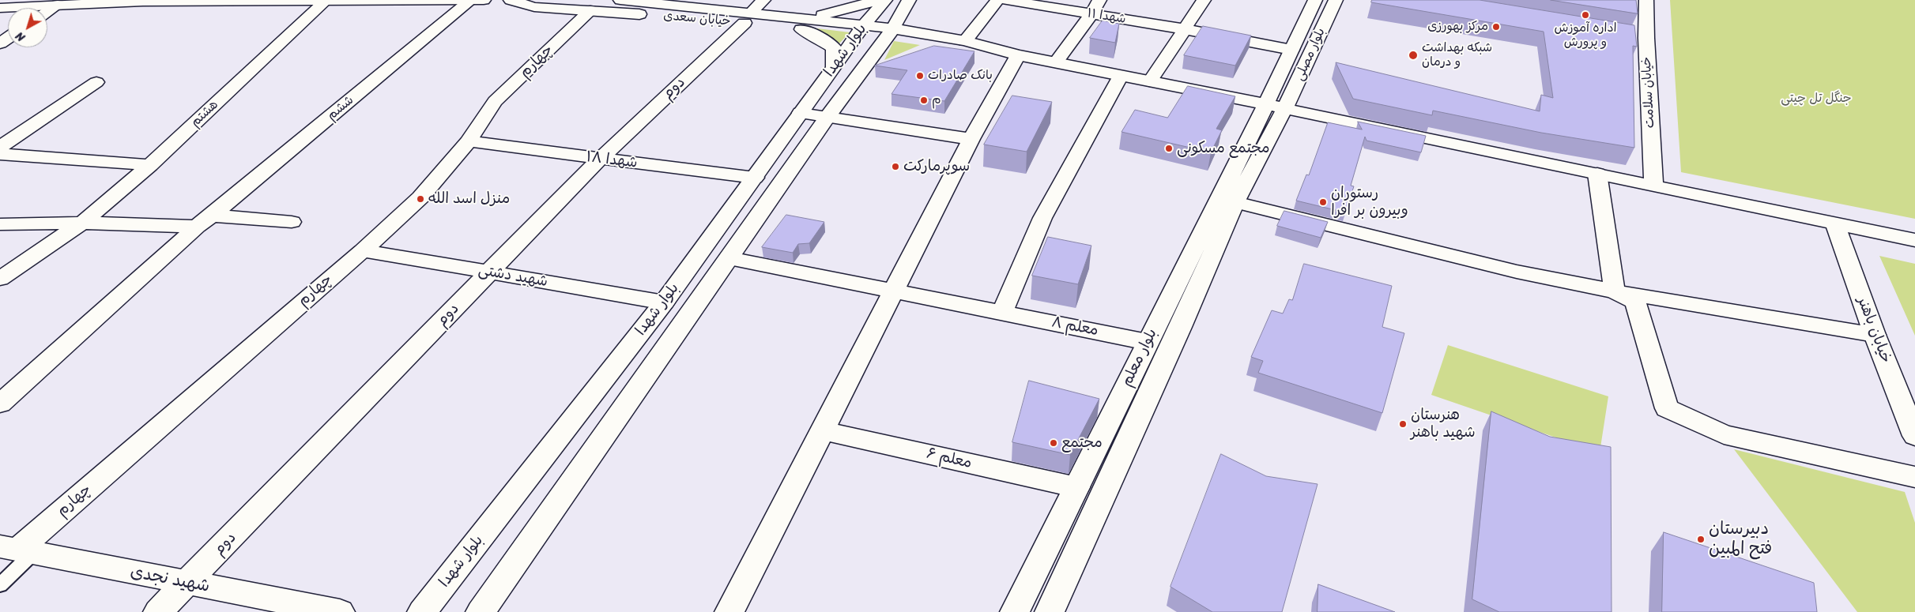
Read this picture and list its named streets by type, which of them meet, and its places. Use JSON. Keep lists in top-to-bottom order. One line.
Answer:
{"streets":{"street":["شهدا ۱۱","خیابان سعدی","بلوار شهدا","بلوار مصلی","چهارم","دوم","خیابان سلامت","ششم","هشتم","شهدا ۱۸","شهید دشتی","معلم ۸","خیابان باهنر","بلوار معلم","معلم ۶","شهید نجدی"]},"crossings":[["شهدا ۱۱","بلوار مصلی"],["خیابان سعدی","بلوار شهدا"],["خیابان سعدی","چهارم"],["خیابان سعدی","دوم"],["بلوار شهدا","شهدا ۱۸"],["بلوار شهدا","شهید دشتی"],["بلوار شهدا","معلم ۸"],["بلوار مصلی","بلوار معلم"],["چهارم","شهدا ۱۸"],["چهارم","شهید دشتی"],["چهارم","شهید نجدی"],["دوم","شهدا ۱۸"],["دوم","شهید دشتی"],["دوم","شهید نجدی"],["معلم ۸","بلوار معلم"],["بلوار معلم","معلم ۶"]],"parks":["جنگل تل چیتی"],"places":["اداره آموزش و پرورش","مرکز بهورزی","شبکه بهداشت و درمان","بانک صادرات","م","مجتمع مسکونی","سوپرمارکت","منزل اسد الله","رستوران وبیرون بر افرا","هنرستان شهید باهنر","مجتمع","دبیرستان فتح المبین"],"north":"bottom left"}
